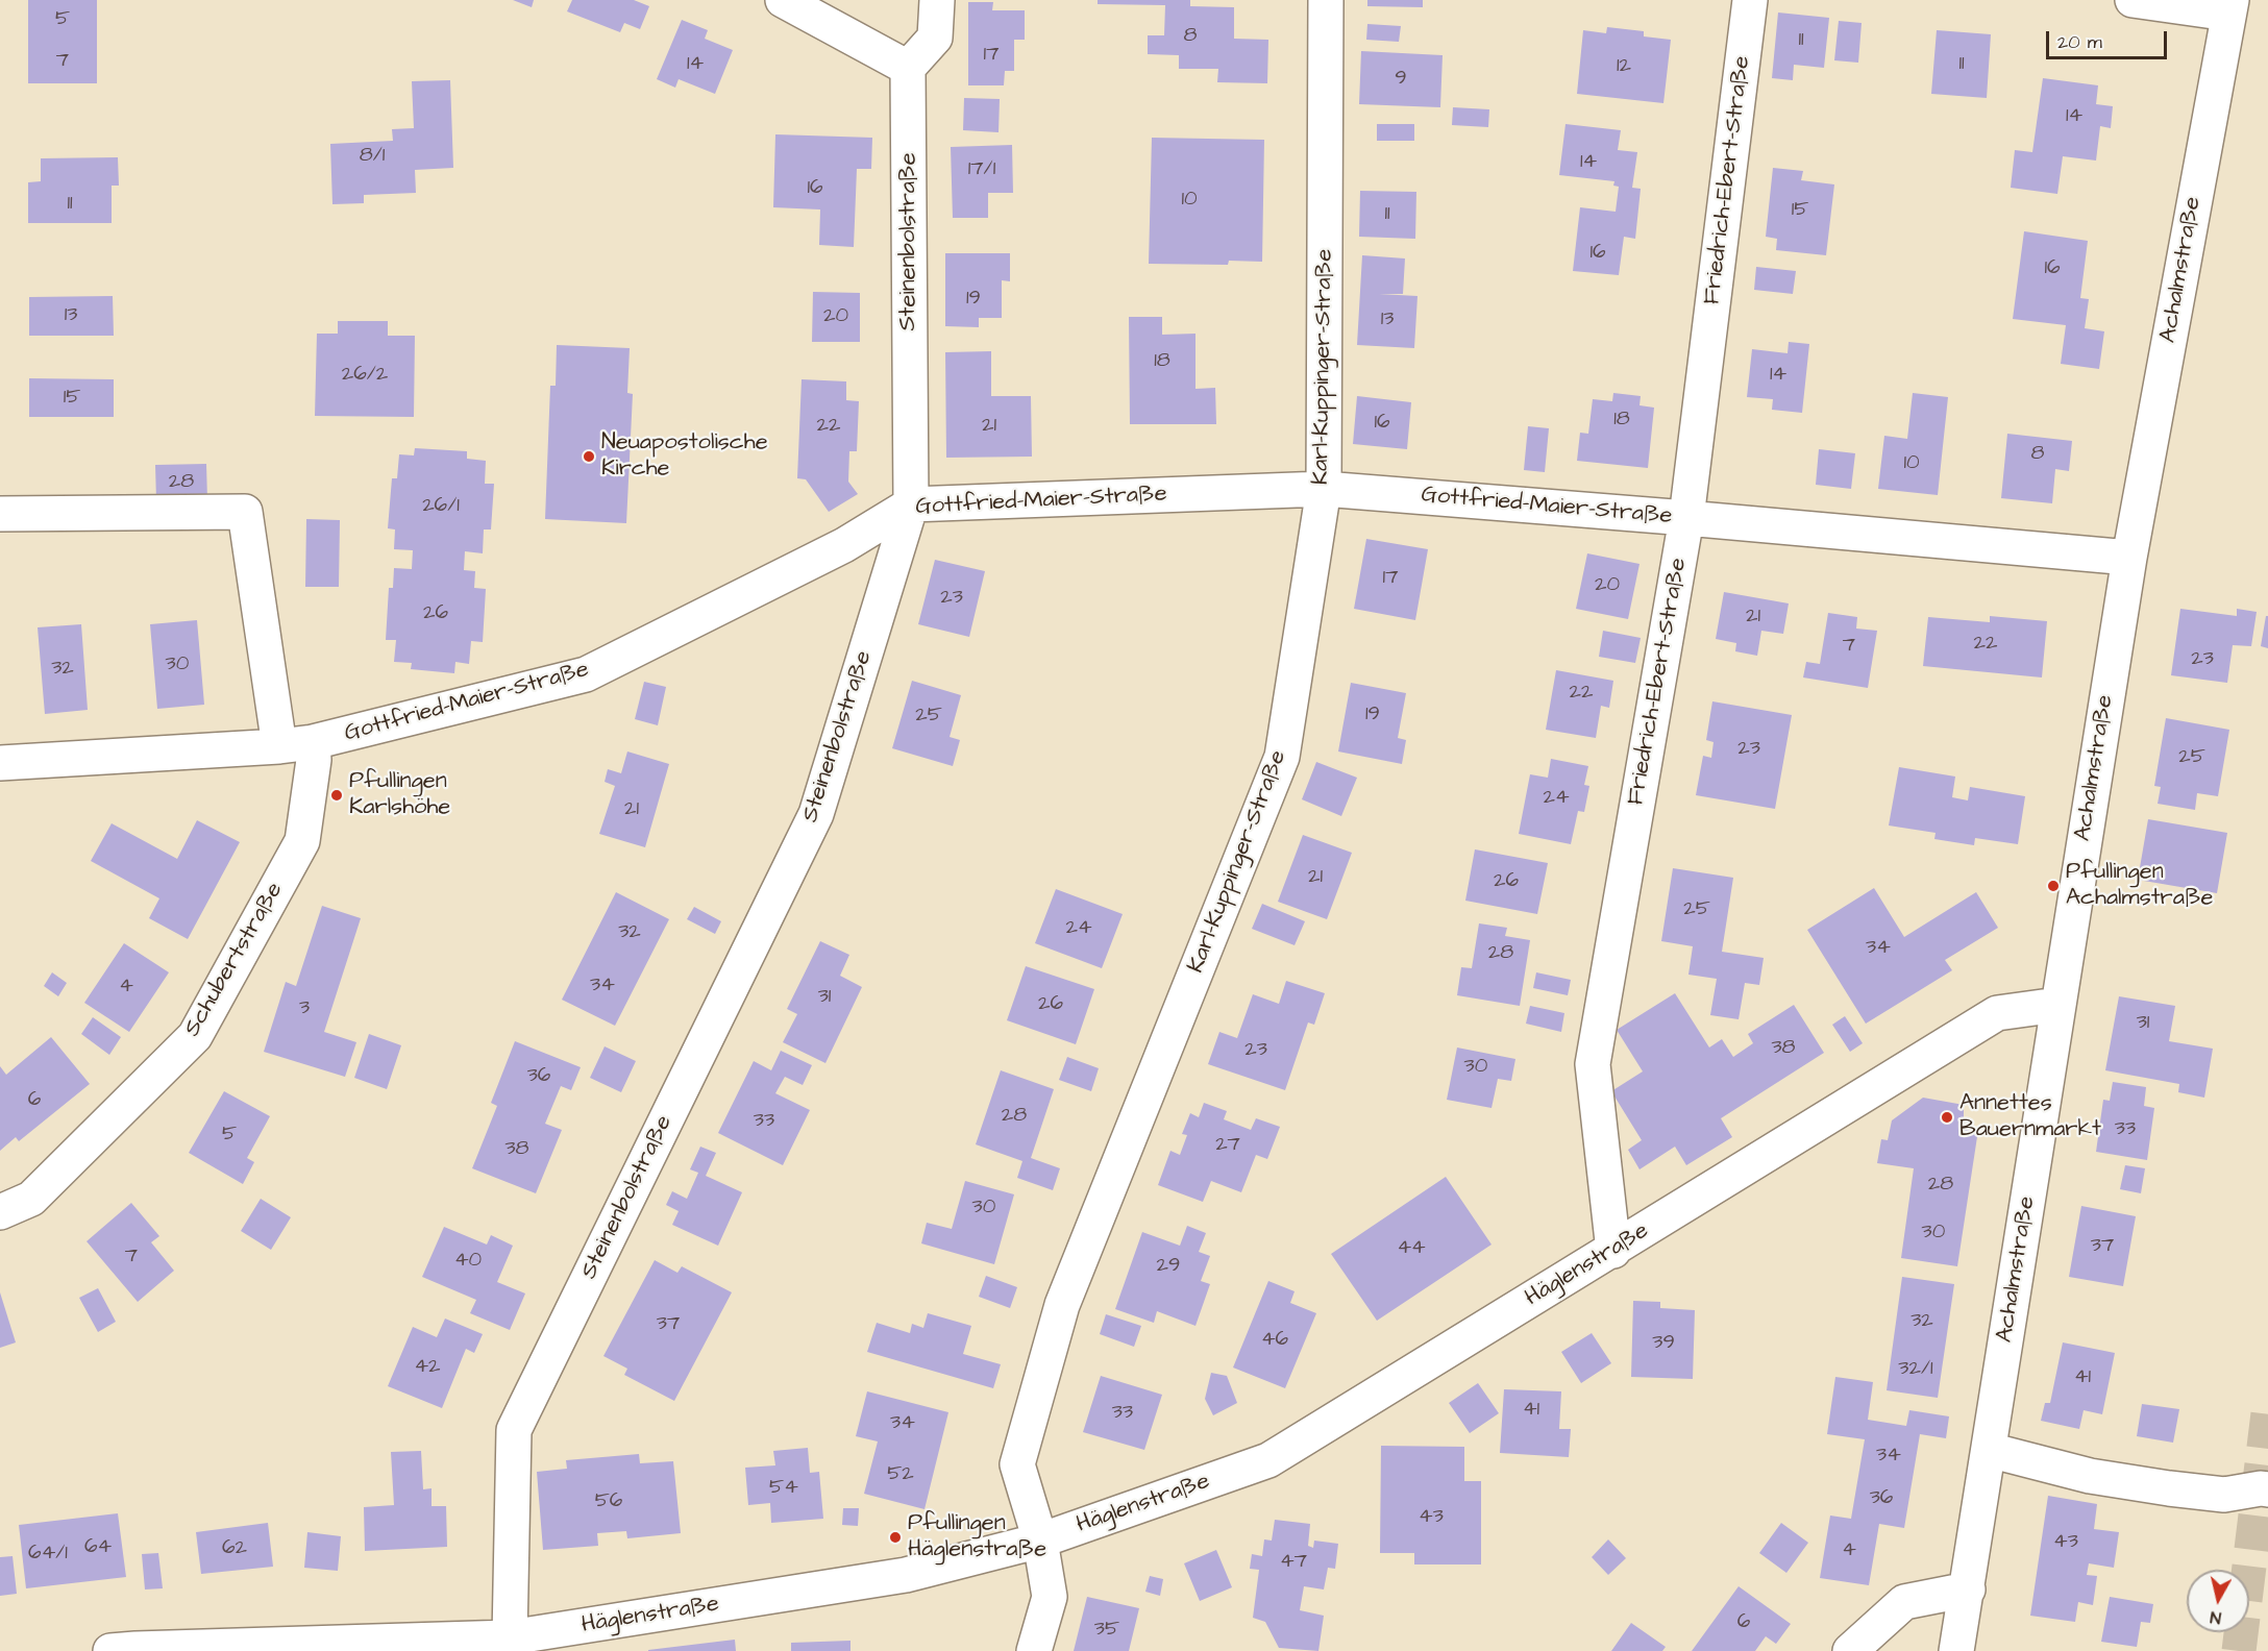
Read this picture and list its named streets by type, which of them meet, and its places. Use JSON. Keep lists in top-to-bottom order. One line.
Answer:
{"streets":{"street":["Friedrich-Ebert-Straße","Steinenbolstraße","Achalmstraße","Karl-Kuppinger-Straße","Gottfried-Maier-Straße","Schubertstraße","Häglenstraße"]},"crossings":[["Friedrich-Ebert-Straße","Gottfried-Maier-Straße"],["Friedrich-Ebert-Straße","Häglenstraße"],["Steinenbolstraße","Gottfried-Maier-Straße"],["Steinenbolstraße","Häglenstraße"],["Achalmstraße","Gottfried-Maier-Straße"],["Achalmstraße","Häglenstraße"],["Karl-Kuppinger-Straße","Gottfried-Maier-Straße"],["Karl-Kuppinger-Straße","Häglenstraße"],["Gottfried-Maier-Straße","Schubertstraße"]],"places":["Neuapostolische Kirche","Pfullingen Karlshöhe","Pfullingen Achalmstraße","Annettes Bauernmarkt","Pfullingen Häglenstraße"],"house_numbers":["5","8","11","17","7","14","11","12","9","14","8/1","14","17/1","16","10","11","15","11","16","16","19","13","20","13","18","26/2","14","15","18","16","22","21","8","10","28","26/1","17","20","23","26","21","22","7","23","30","32","22","19","25","23","25","24","21","21","26","25","24","32","34","28","34","4","31","26","3","31","38","23","30","36","6","28","33","33","5","27","38","28","30","30","37","44","7","40","29","32","37","46","39","42","32/1","41","41","33","34","34","52","54","36","56","43","43","64","62","4","64/1","47","6","35"],"scale_bar":"20 m","north":"bottom"}
